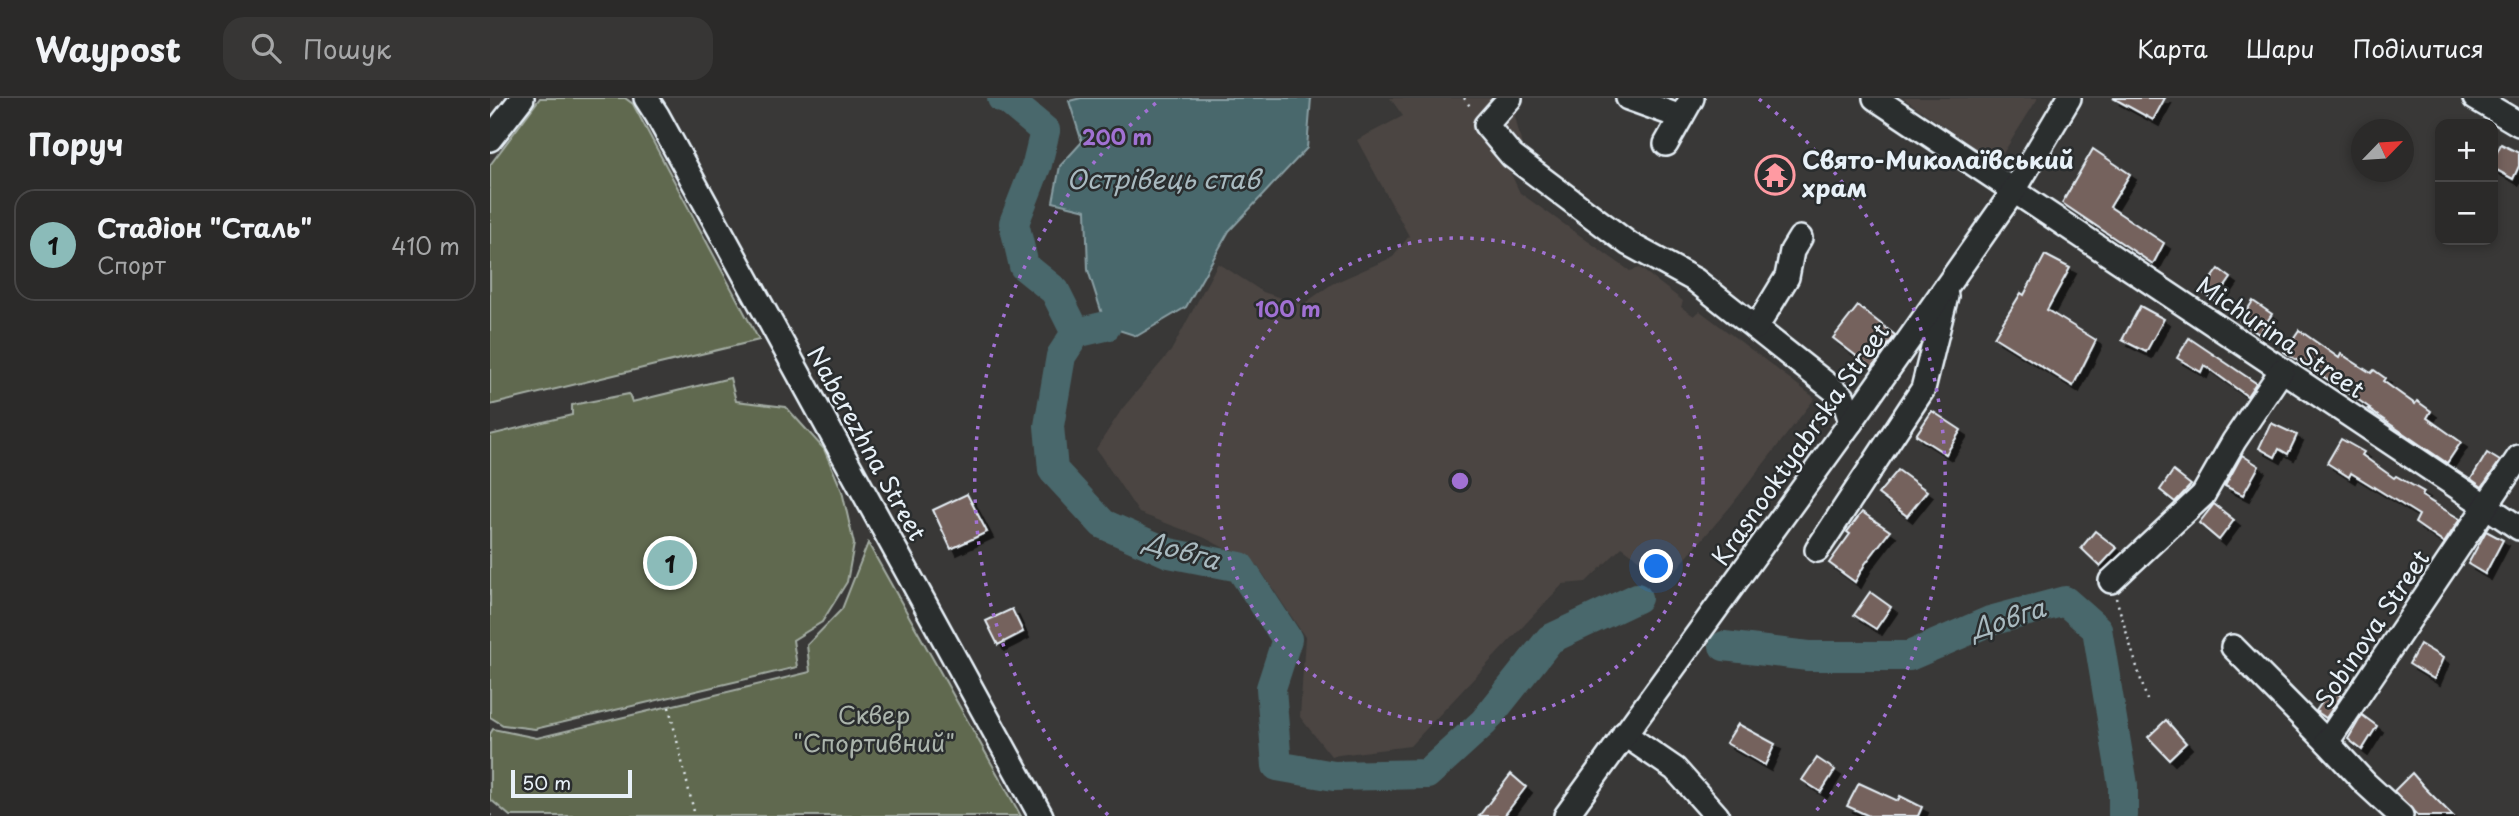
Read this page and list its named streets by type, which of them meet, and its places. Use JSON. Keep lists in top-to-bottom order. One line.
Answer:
{"streets":{"street":["Michurina Street","Naberezhna Street","Krasnooktyabrska Street","Sobinova Street"]},"crossings":[["Michurina Street","Krasnooktyabrska Street"],["Michurina Street","Sobinova Street"]],"water":["Острівець став","Довга"],"parks":["Сквер \"Спортивний\""],"places":{"temple":["Свято-Миколаївський храм"]},"scale_bar":"50 m","north":"top right","page":{"header":"Waypost","search":"Пошук","nav":["Карта","Шари","Поділитися"],"heading":"Поруч","map_buttons":["+","−"],"list":[{"mark":"1","name":"Стадіон \"Сталь\"","note":"Спорт","value":"410 m"}],"pins":"1","scale":"50 m"},"rings":["200 m","100 m"]}
